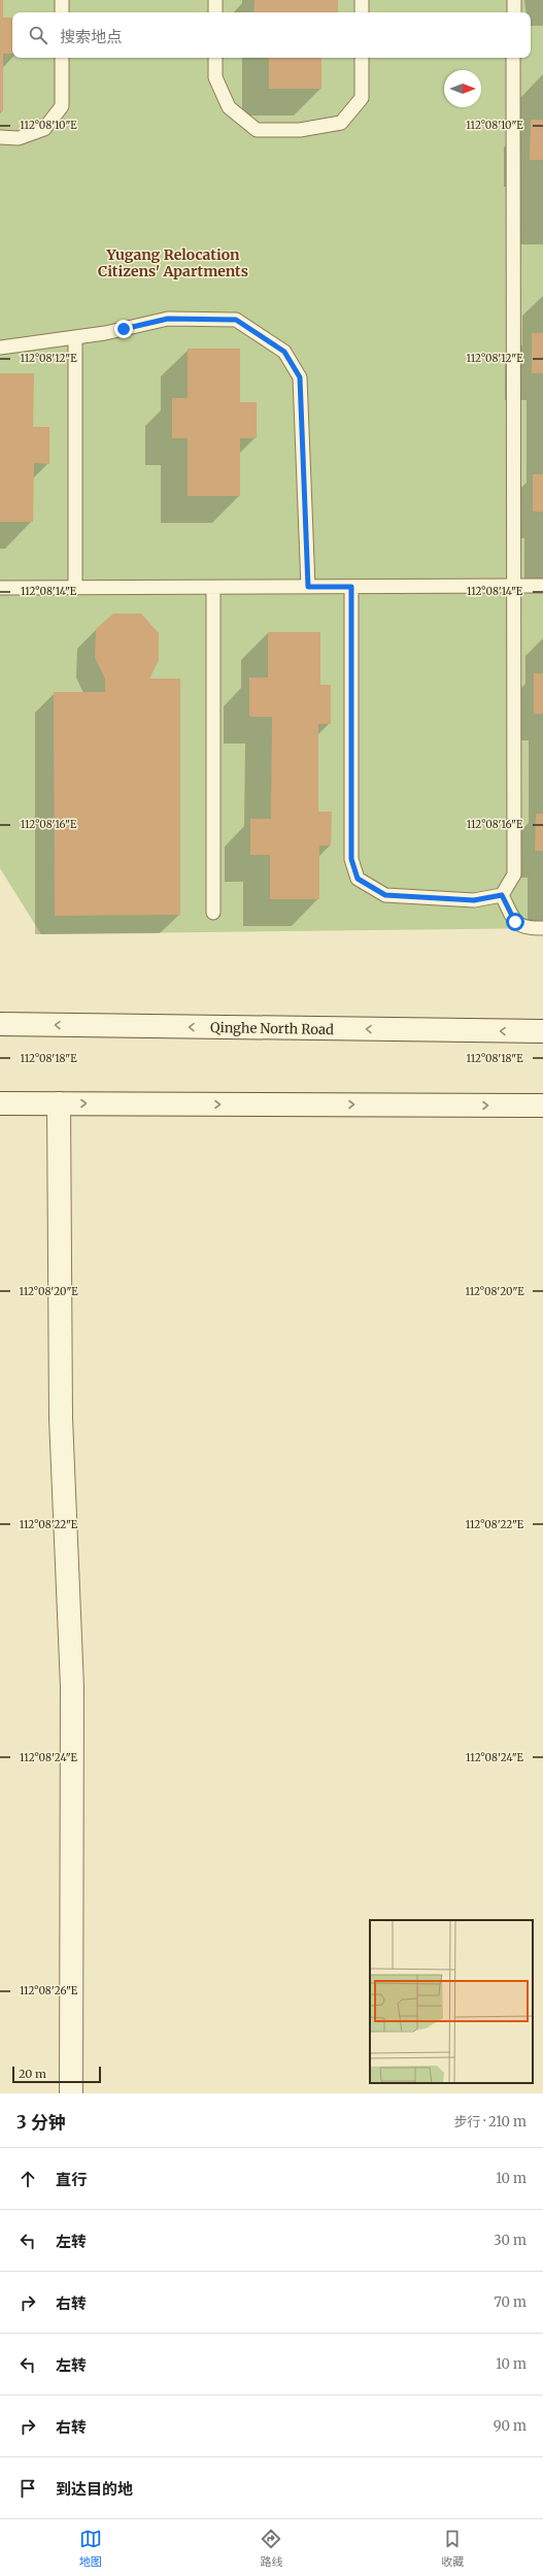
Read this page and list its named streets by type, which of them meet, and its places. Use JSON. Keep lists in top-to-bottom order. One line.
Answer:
{"streets":{"main road":["Qinghe North Road"]},"districts":["Yugang Relocation Citizens' Apartments"],"scale_bar":"20 m","north":"right","page":{"search":"搜索地点","scale":"20 m","heading":["3 分钟","步行 · 210 m"],"list":[["直行","10 m"],["左转","30 m"],["右转","70 m"],["左转","10 m"],["右转","90 m"],"到达目的地"],"nav":["地图","路线","收藏"]},"coordinates":["112°08'10\"E","112°08'12\"E","112°08'14\"E","112°08'16\"E","112°08'18\"E","112°08'20\"E","112°08'22\"E","112°08'24\"E","112°08'26\"E"]}
